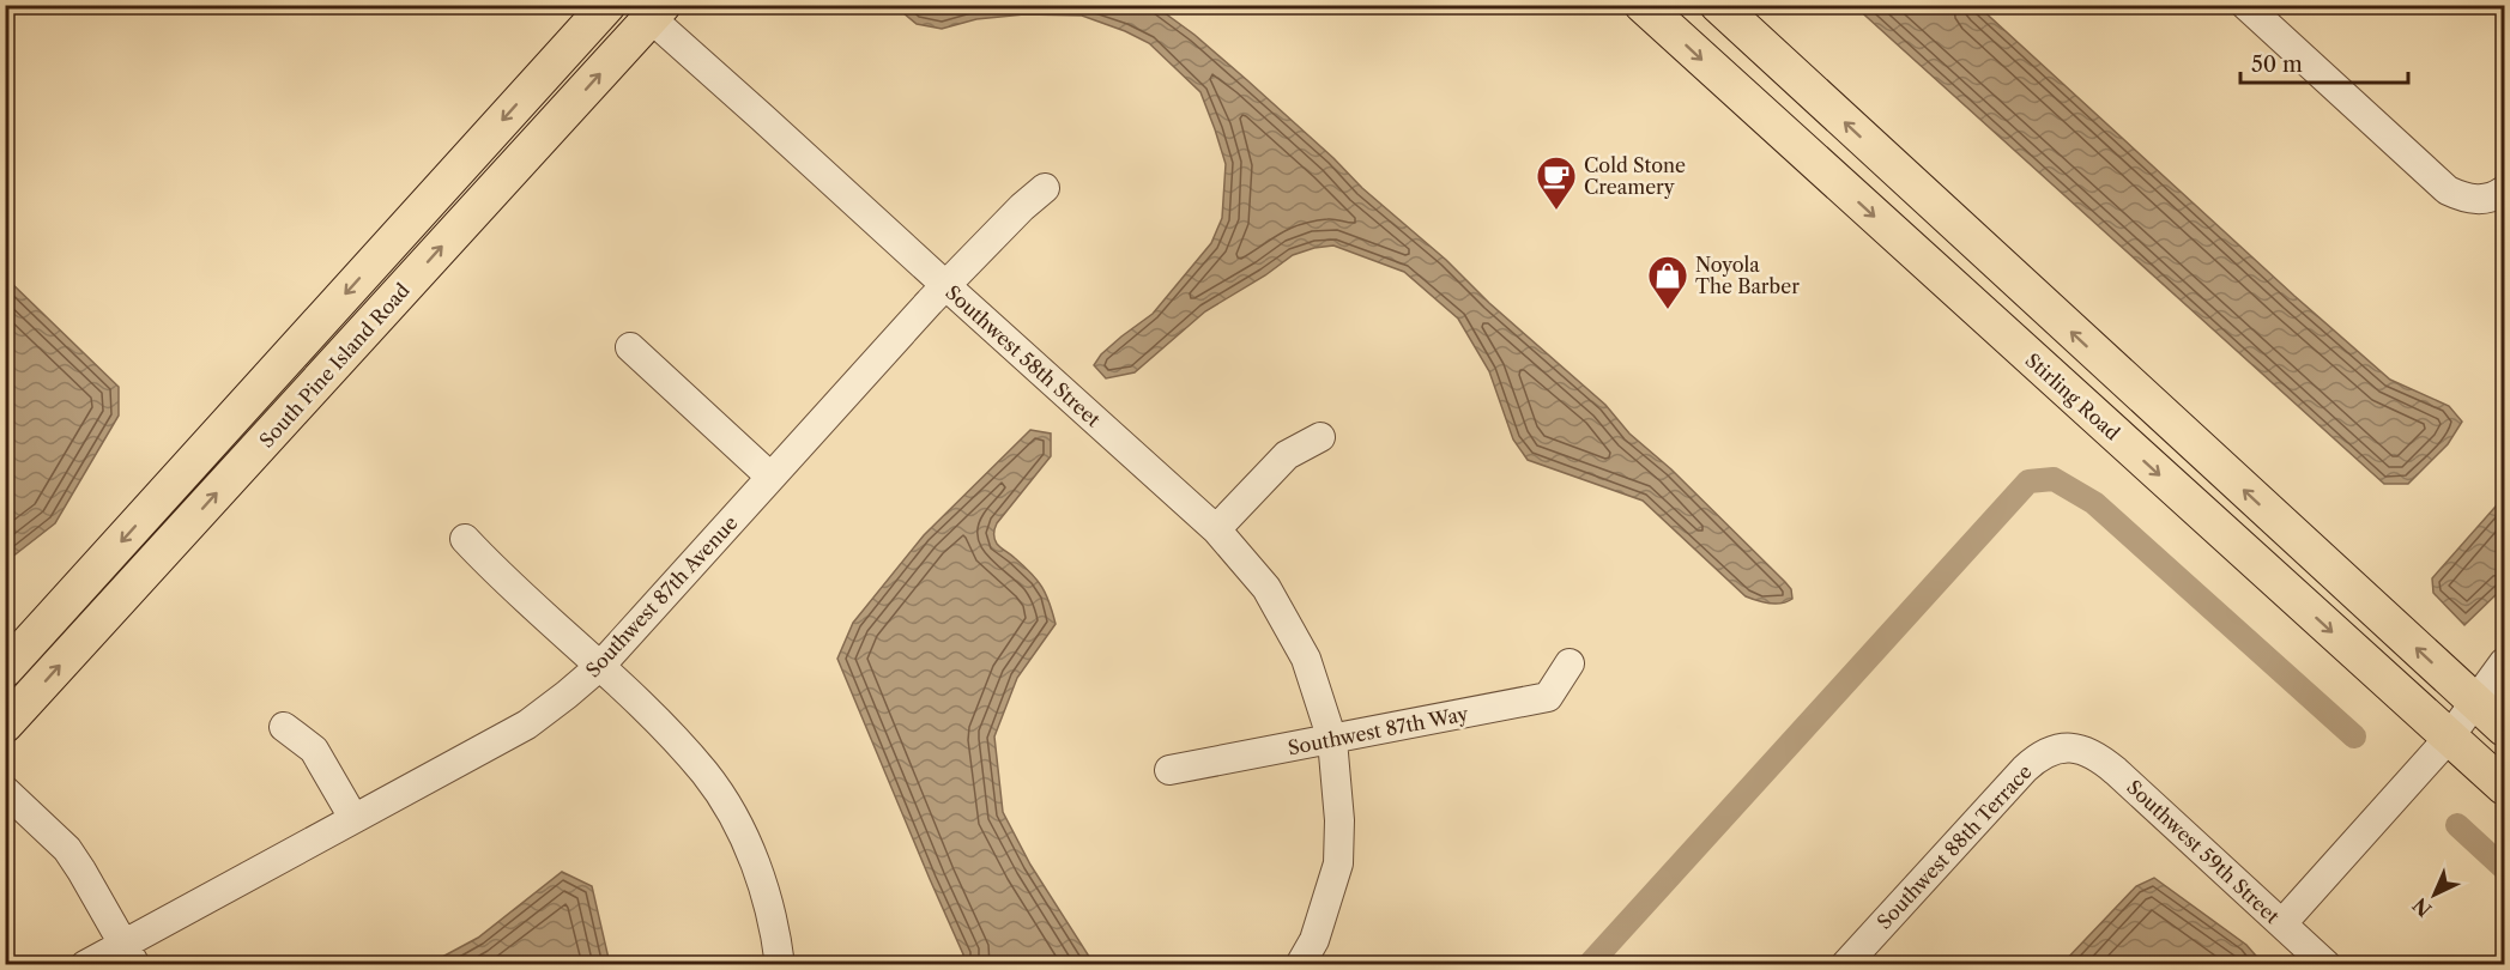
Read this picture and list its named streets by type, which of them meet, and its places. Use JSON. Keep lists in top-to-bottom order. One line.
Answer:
{"streets":{"main road":["South Pine Island Road","Stirling Road"],"street":["Southwest 58th Street","Southwest 87th Avenue","Southwest 87th Way","Southwest 88th Terrace","Southwest 59th Street"]},"crossings":[["Southwest 58th Street","South Pine Island Road"],["Southwest 58th Street","Southwest 87th Avenue"],["Southwest 58th Street","Southwest 87th Way"],["Southwest 88th Terrace","Southwest 59th Street"]],"places":{"cafe":["Cold Stone Creamery"],"shop":["Noyola The Barber"]},"scale_bar":"50 m","north":"bottom left"}
